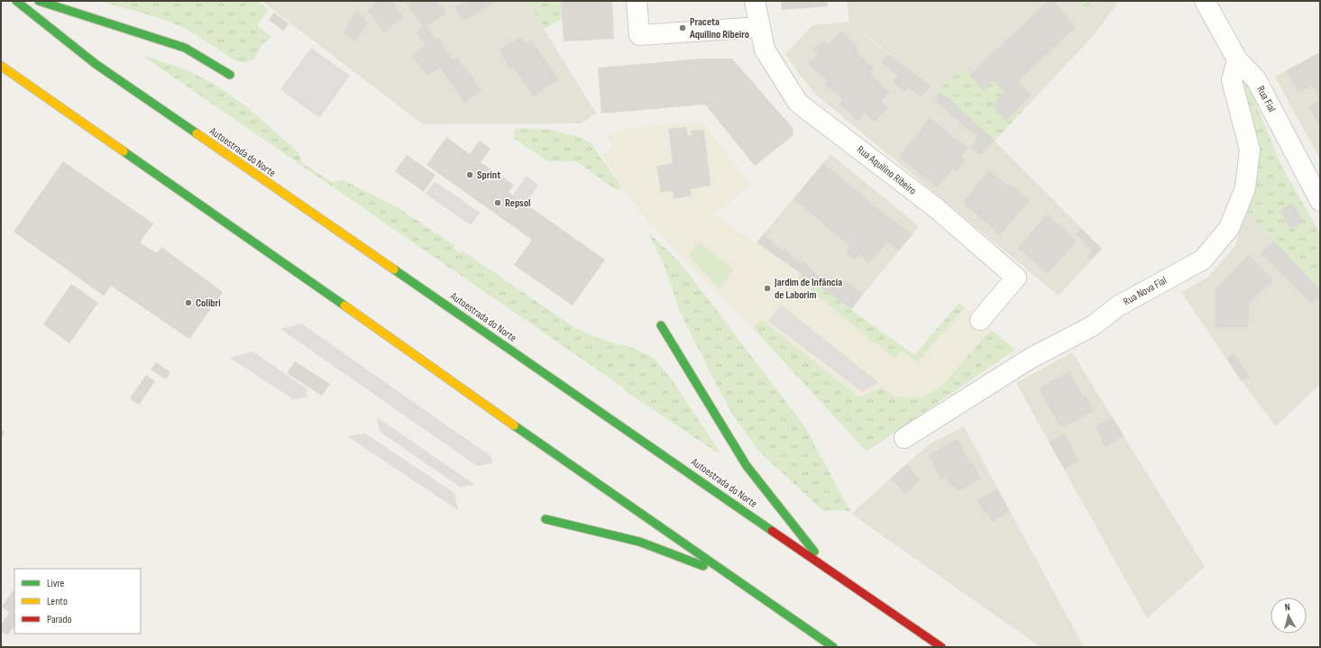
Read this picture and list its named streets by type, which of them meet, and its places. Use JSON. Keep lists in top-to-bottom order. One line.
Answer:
{"streets":{"highway":["Autoestrada do Norte"],"street":["Rua Fial","Rua Aquilino Ribeiro","Rua Nova Fial"]},"crossings":[["Rua Fial","Rua Nova Fial"]],"places":["Praceta Aquilino Ribeiro","Sprint","Repsol","Jardim de Infância de Laborim","Colibri"],"legend":["Livre","Lento","Parado"],"north":"top"}
